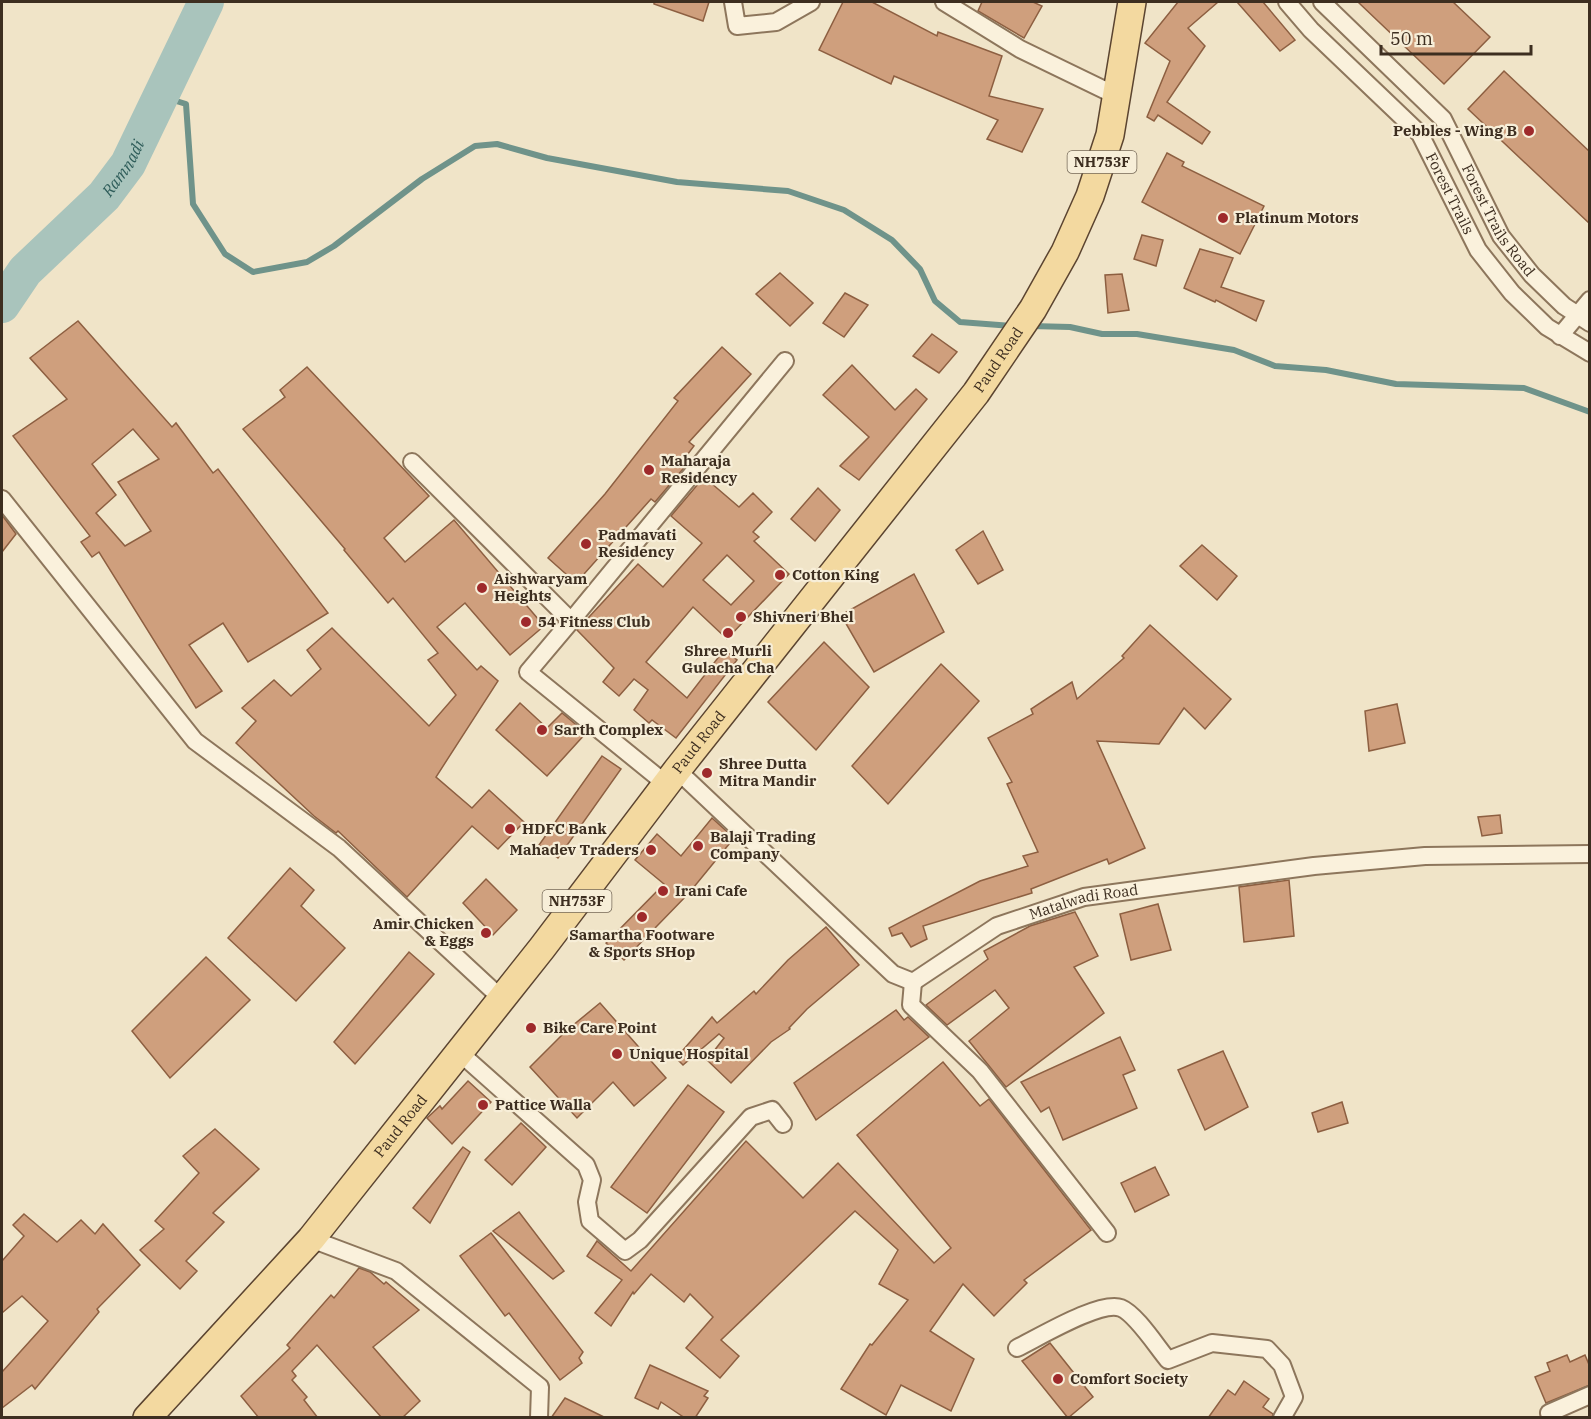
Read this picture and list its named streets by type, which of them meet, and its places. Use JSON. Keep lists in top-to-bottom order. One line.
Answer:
{"streets":{"main road":["NH753F","Paud Road"],"street":["Forest Trails","Forest Trails Road","Matalwadi Road"]},"water":["Ramnadi"],"places":["Pebbles - Wing B","Platinum Motors","Maharaja Residency","Padmavati Residency","Cotton King","Aishwaryam Heights","Shivneri Bhel","54 Fitness Club","Shree Murli Gulacha Cha","Sarth Complex","Shree Dutta Mitra Mandir","HDFC Bank","Balaji Trading Company","Mahadev Traders","Irani Cafe","Samartha Footware & Sports SHop","Amir Chicken & Eggs","Bike Care Point","Unique Hospital","Pattice Walla","Comfort Society"],"scale_bar":"50 m"}
